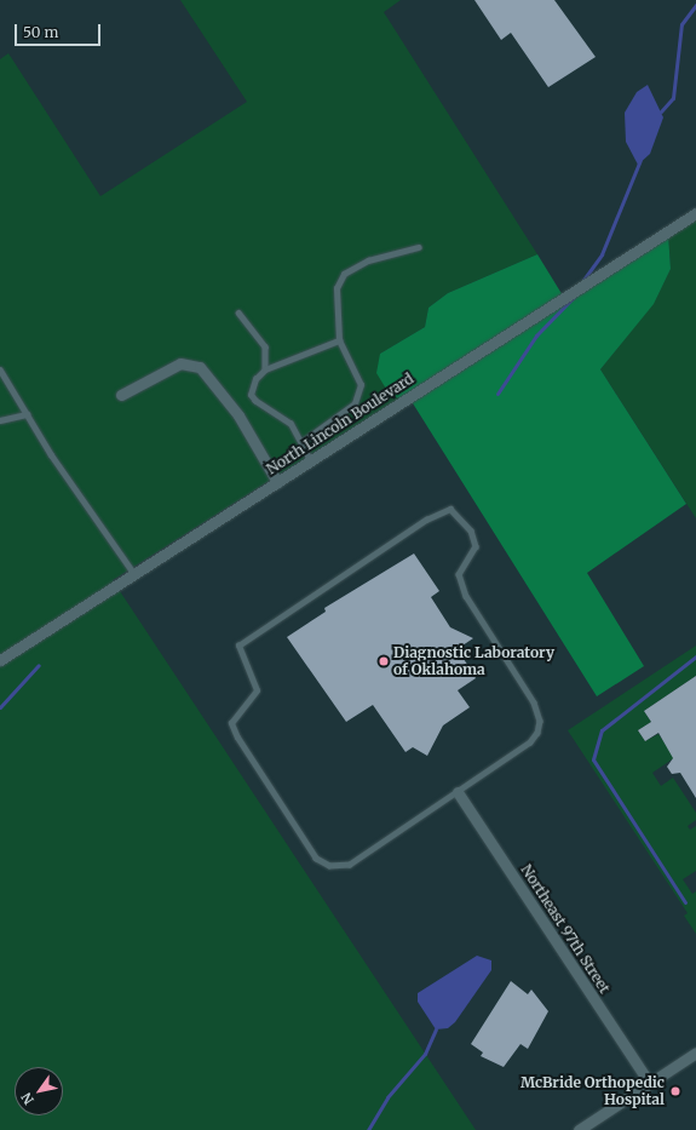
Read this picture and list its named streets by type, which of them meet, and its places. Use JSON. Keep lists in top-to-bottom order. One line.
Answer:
{"streets":{"street":["North Lincoln Boulevard","Northeast 97th Street"]},"places":["Diagnostic Laboratory of Oklahoma","McBride Orthopedic Hospital"],"scale_bar":"50 m","north":"bottom left"}
